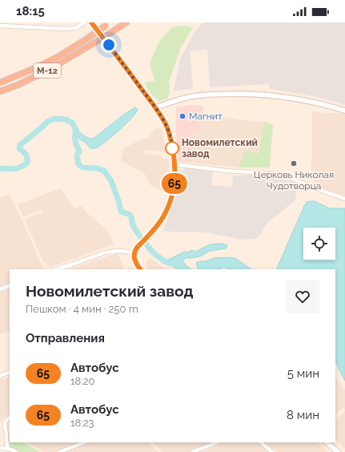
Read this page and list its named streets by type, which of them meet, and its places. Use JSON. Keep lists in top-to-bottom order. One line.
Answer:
{"streets":{"highway":["М-12"]},"places":["Магнит","Новомилетский завод","Церковь Николая Чудотворца"],"lines":["bus line 65"],"page":{"status":"18:15","on_map":"65","heading":[["Новомилетский завод","Пешком · 4 мин · 250 m"],"Отправления"],"list":[{"mark":"65","name":"Автобус","note":"18:20","value":"5 мин"},{"mark":"65","name":"Автобус","note":"18:23","value":"8 мин"}]}}
